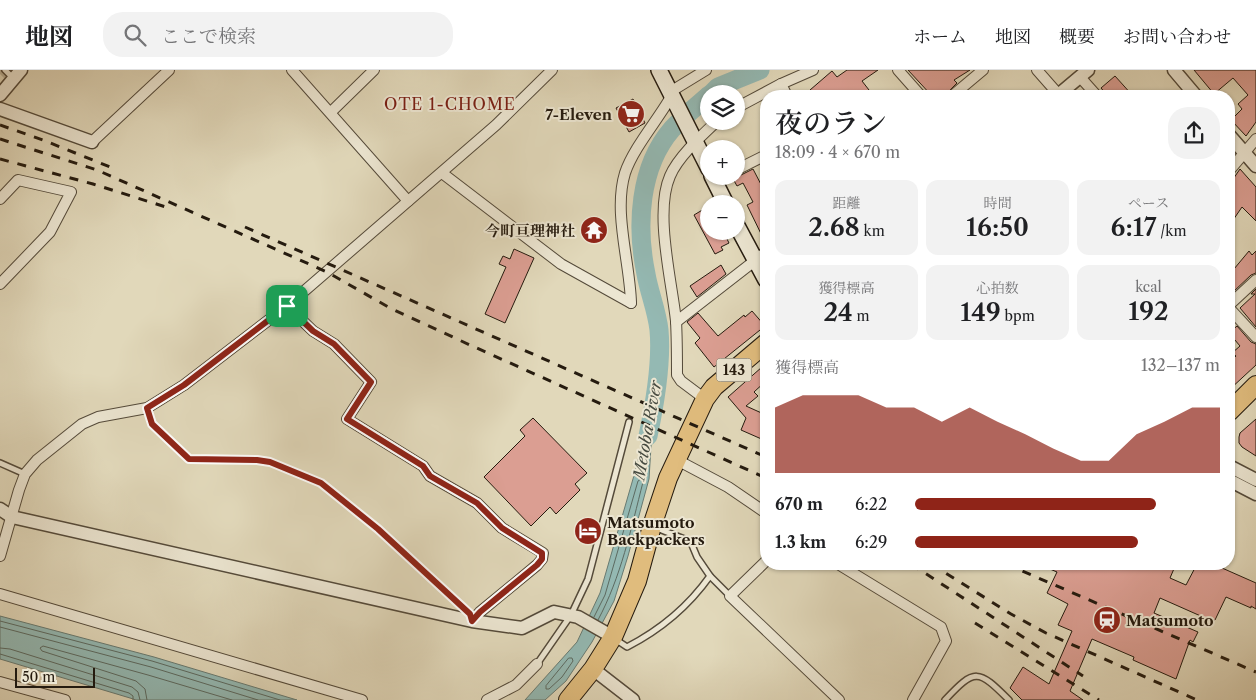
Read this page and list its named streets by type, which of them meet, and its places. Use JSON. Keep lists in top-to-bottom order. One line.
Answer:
{"streets":{"highway":["143"]},"districts":["OTE 1-CHOME"],"water":["Metoba River"],"places":{"supermarket":["7-Eleven"],"temple":["今町亘理神社"],"hotel":["Matsumoto Backpackers"],"station":["Matsumoto"]},"scale_bar":"50 m","page":{"header":"地図","search":"ここで検索","nav":["ホーム","地図","概要","お問い合わせ"],"map_buttons":["+","−"],"heading":["夜のラン","18:09 · 4 × 670 m"],"stats":[["距離","2.68 km"],["時間","16:50"],["ペース","6:17 /km"],["獲得標高","24 m"],["心拍数","149 bpm"],["kcal","192"]],"chart":["獲得標高","132–137 m"],"list":[{"name":"670 m","note":"6:22"},{"name":"1.3 km","note":"6:29"}],"scale":"50 m"}}
